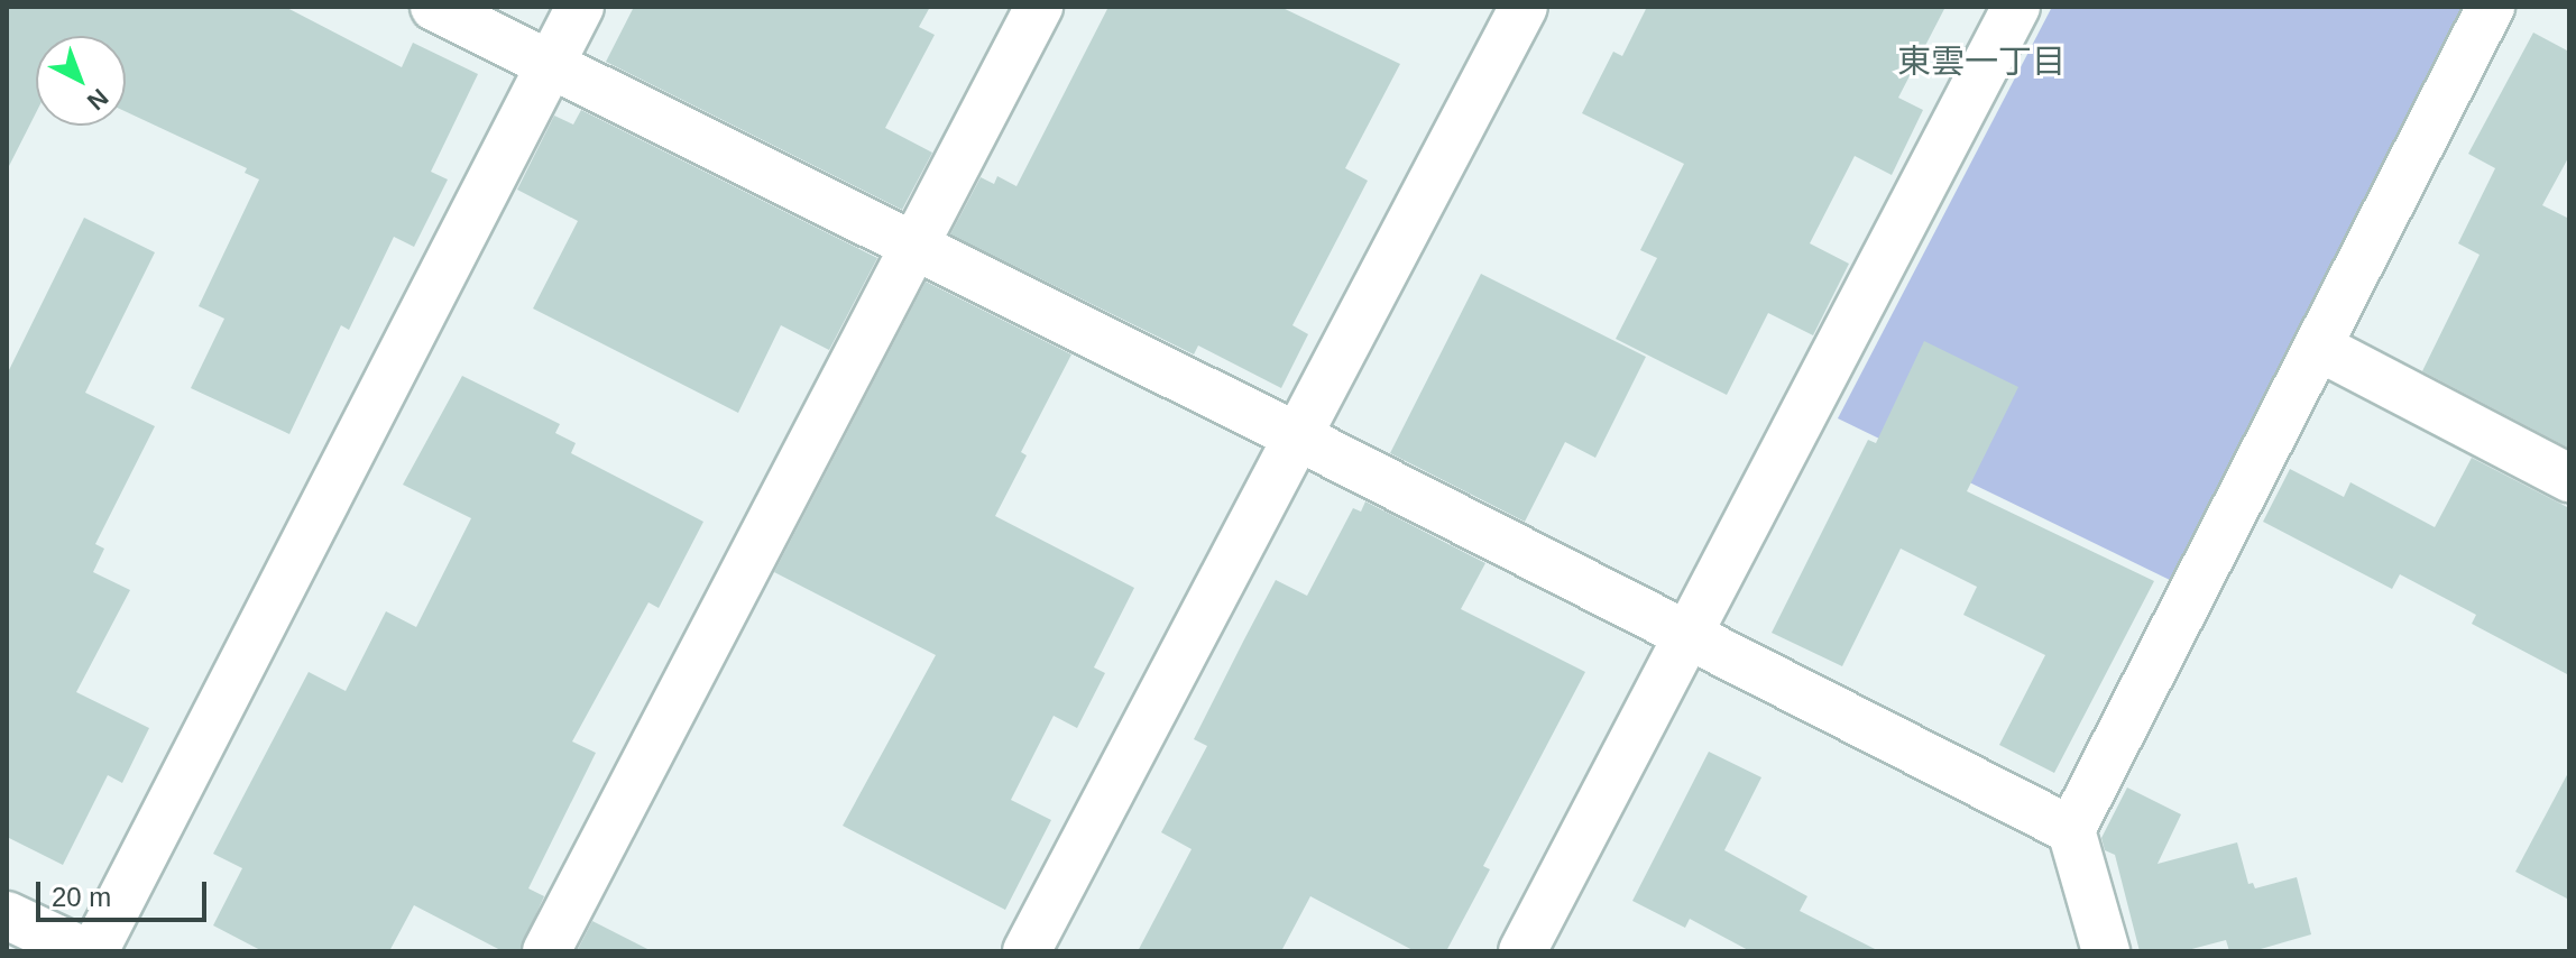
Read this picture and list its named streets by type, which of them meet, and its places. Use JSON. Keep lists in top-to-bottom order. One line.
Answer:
{"districts":["東雲一丁目"],"scale_bar":"20 m","north":"bottom right"}
